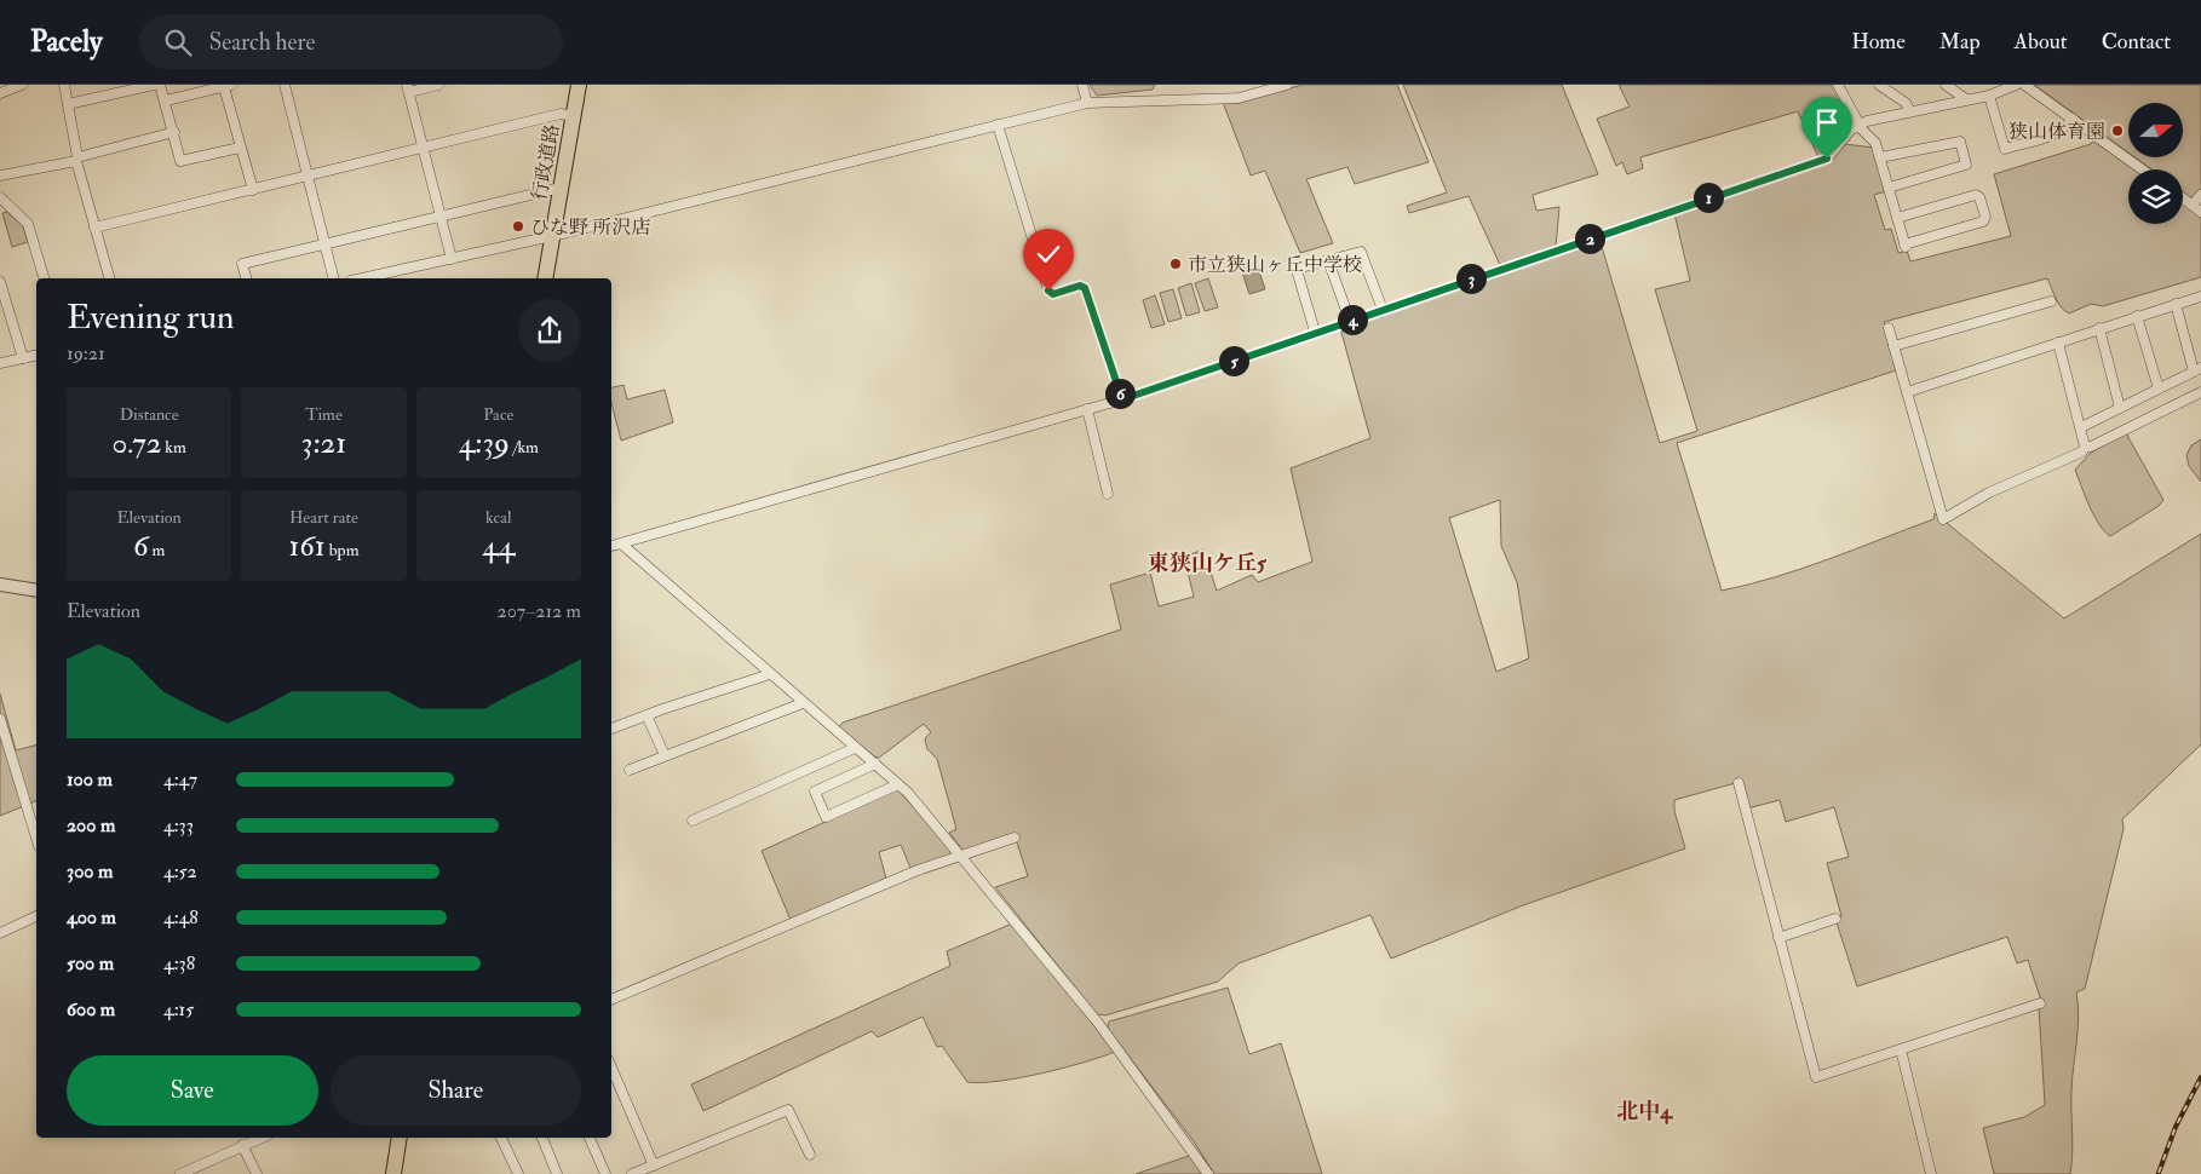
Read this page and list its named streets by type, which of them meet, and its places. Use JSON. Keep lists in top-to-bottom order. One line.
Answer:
{"streets":{"highway":["行政道路"]},"districts":["東狭山ケ丘5","北中4"],"places":["狭山体育園","ひな野 所沢店","市立狭山ヶ丘中学校"],"north":"right","page":{"header":"Pacely","search":"Search here","nav":["Home","Map","About","Contact"],"pins":["1","2","3","4","5","6"],"heading":["Evening run","19:21"],"stats":[["Distance","0.72 km"],["Time","3:21"],["Pace","4:39 /km"],["Elevation","6 m"],["Heart rate","161 bpm"],["kcal","44"]],"chart":["Elevation","207–212 m"],"list":[{"name":"100 m","note":"4:47"},{"name":"200 m","note":"4:33"},{"name":"300 m","note":"4:52"},{"name":"400 m","note":"4:48"},{"name":"500 m","note":"4:38"},{"name":"600 m","note":"4:15"}],"buttons":["Save","Share"]}}
